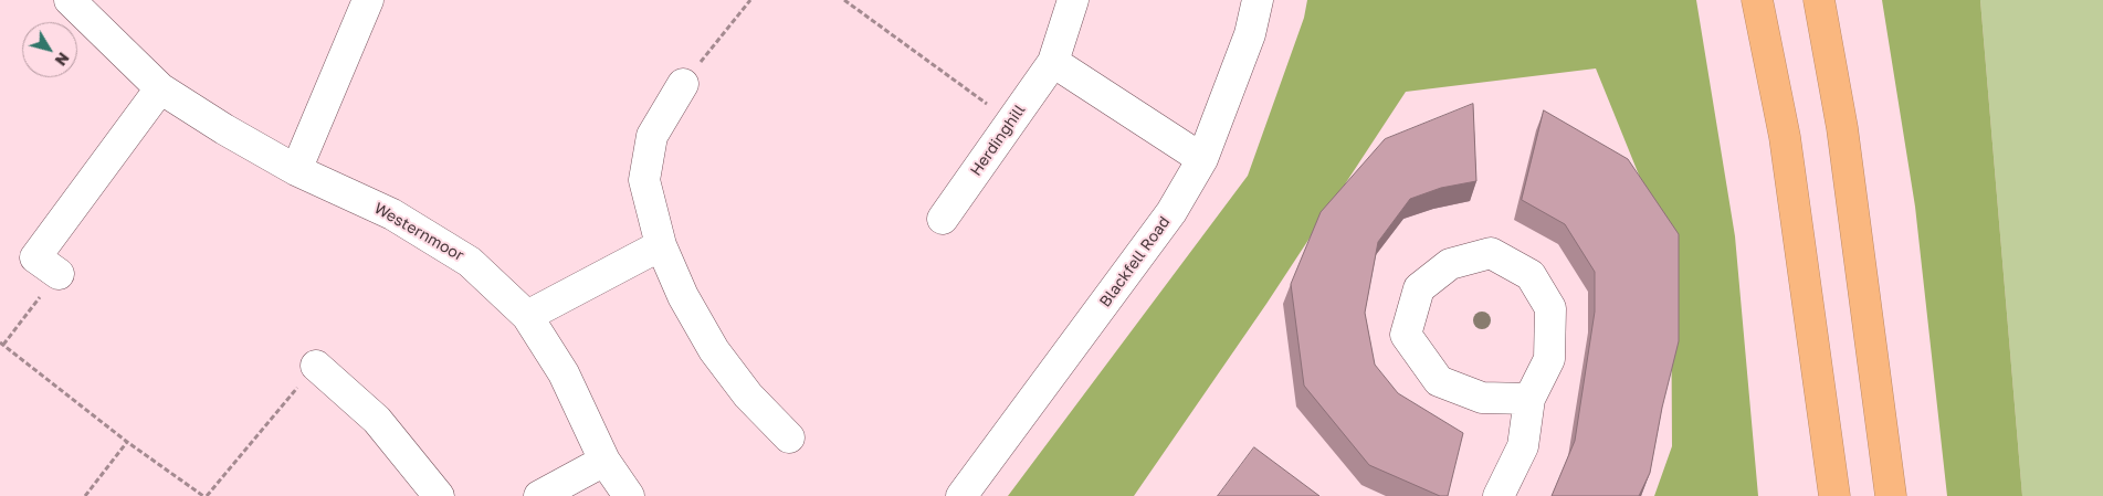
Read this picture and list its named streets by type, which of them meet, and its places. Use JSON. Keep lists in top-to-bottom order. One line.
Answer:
{"streets":{"street":["Herdinghill","Westernmoor","Blackfell Road"]},"north":"bottom right"}
